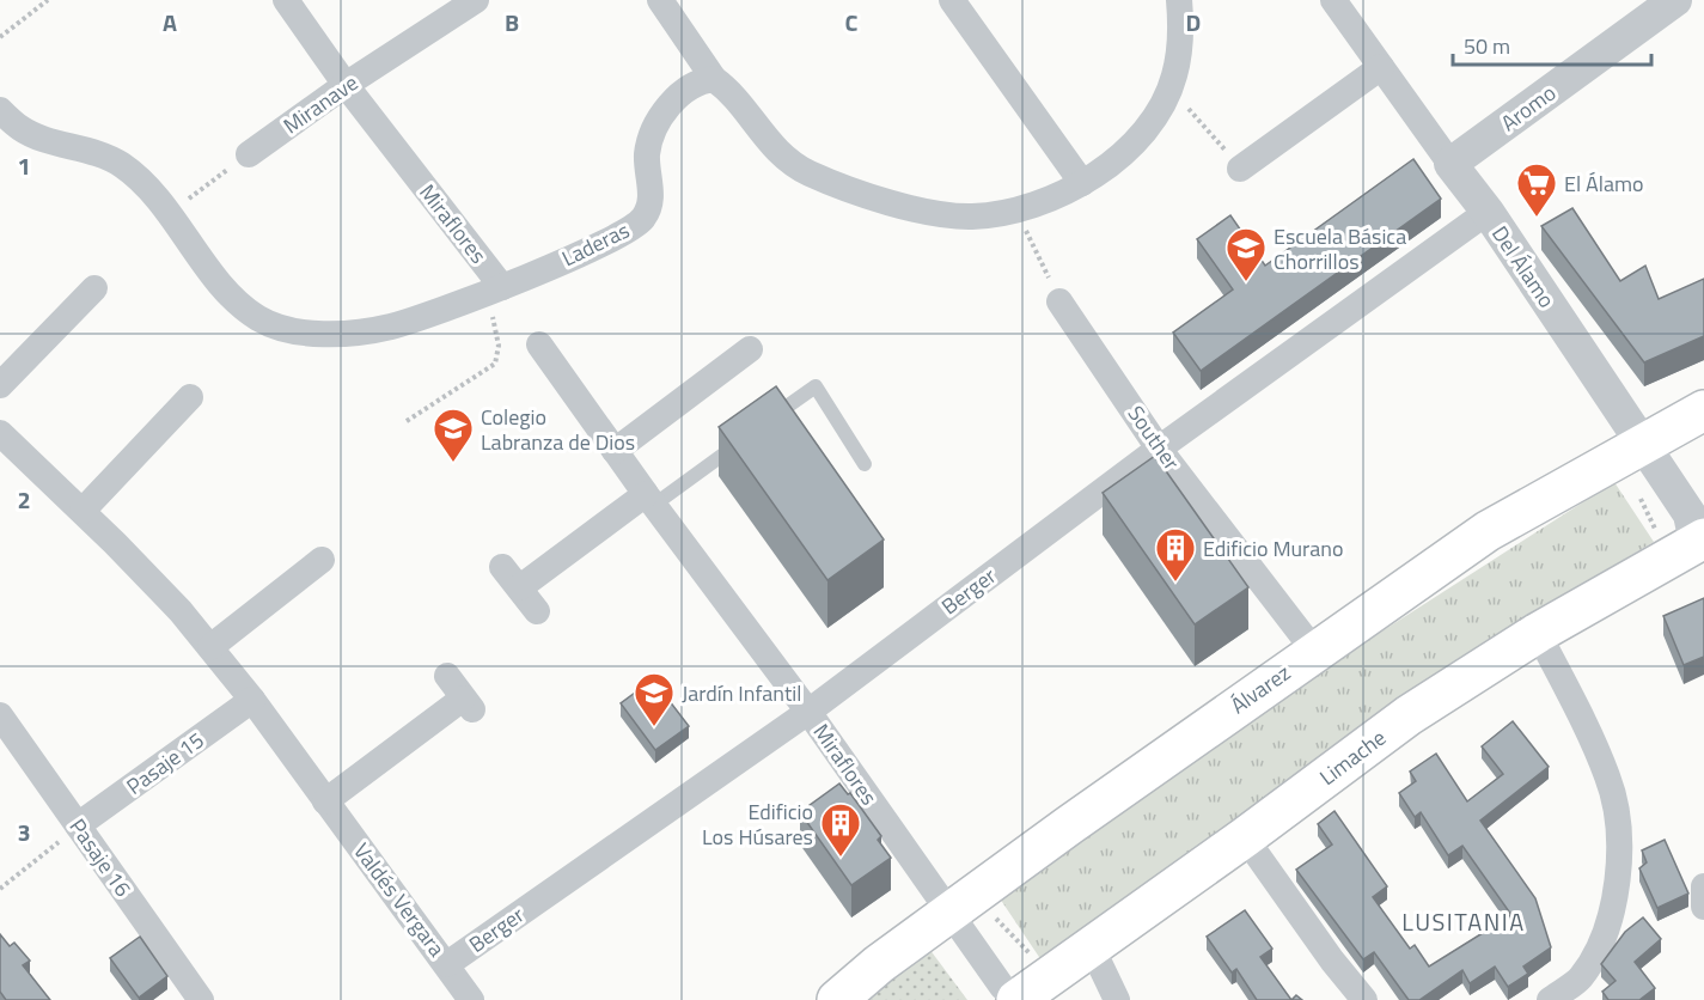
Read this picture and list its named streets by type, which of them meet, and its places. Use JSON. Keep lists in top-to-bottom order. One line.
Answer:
{"streets":{"main road":["Álvarez","Limache"],"street":["Miranave","Aromo","Miraflores","Laderas","Del Álamo","Souther","Berger","Pasaje 15","Pasaje 16","Valdés Vergara"]},"crossings":[["Miranave","Miraflores"],["Aromo","Del Álamo"],["Miraflores","Laderas"],["Miraflores","Berger"],["Miraflores","Álvarez"],["Miraflores","Limache"],["Del Álamo","Berger"],["Del Álamo","Álvarez"],["Del Álamo","Limache"],["Souther","Berger"],["Souther","Álvarez"],["Berger","Valdés Vergara"],["Pasaje 15","Pasaje 16"],["Pasaje 15","Valdés Vergara"]],"districts":["LUSITANIA"],"places":{"supermarket":["El Álamo"],"school or university":["Escuela Básica Chorrillos","Colegio Labranza de Dios","Jardín Infantil"],"building":["Edificio Murano","Edificio Los Húsares"]},"scale_bar":"50 m","grid":{"columns":["A","B","C","D"],"rows":["1","2","3"]}}
